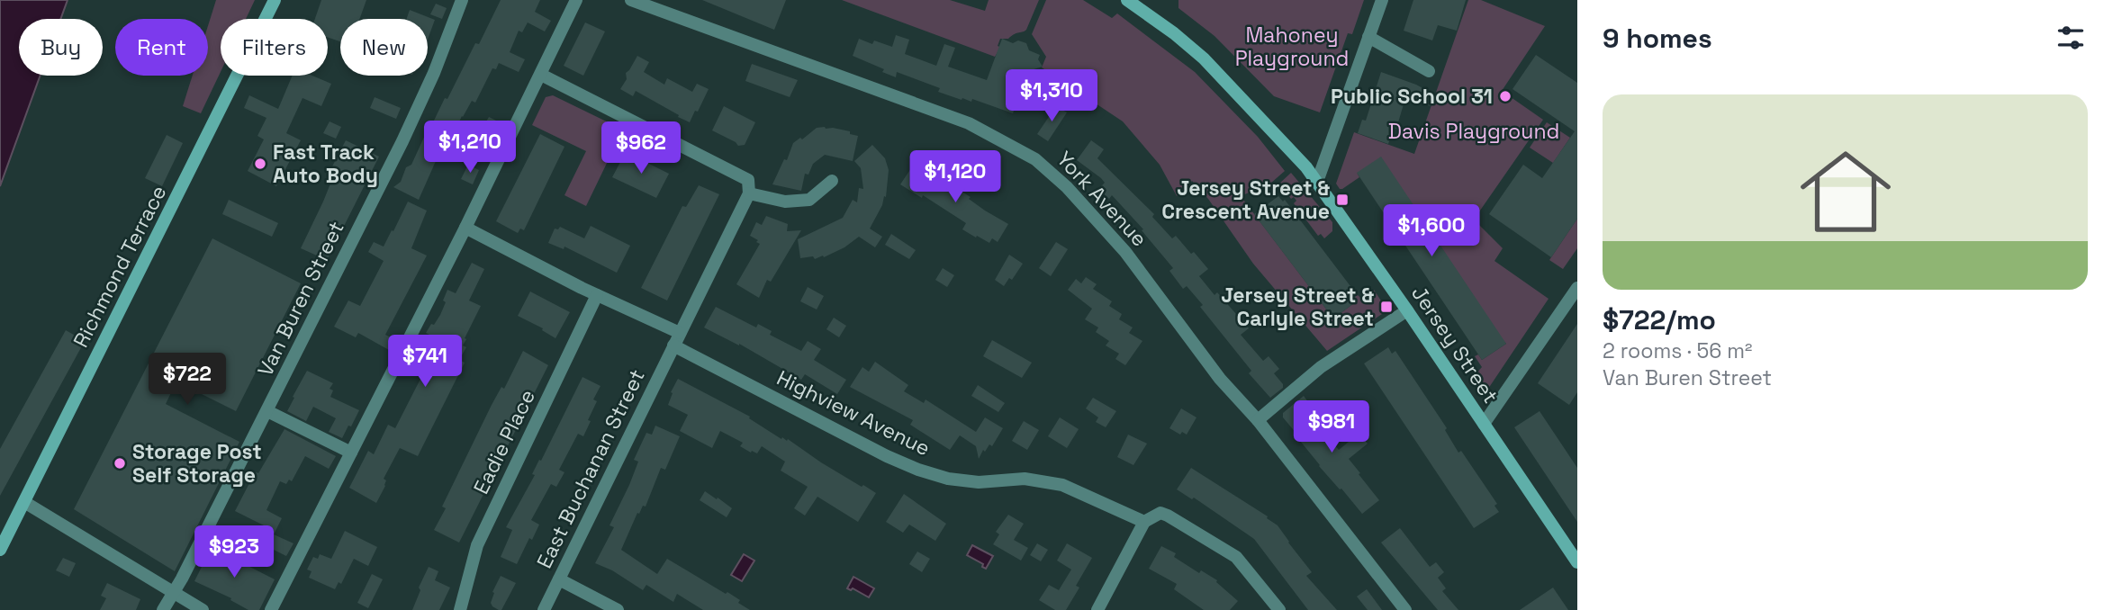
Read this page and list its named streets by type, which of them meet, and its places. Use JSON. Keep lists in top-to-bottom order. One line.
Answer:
{"streets":{"street":["York Avenue","Richmond Terrace","Van Buren Street","Jersey Street","Highview Avenue","Eadie Place","East Buchanan Street"]},"crossings":[["Highview Avenue","East Buchanan Street"]],"parks":["Mahoney Playground","Davis Playground"],"places":{"other":["Public School 31","Fast Track Auto Body","Storage Post Self Storage"],"transit":["Jersey Street & Crescent Avenue","Jersey Street & Carlyle Street"]},"page":{"heading":"9 homes","chip":["Buy","Rent","Filters","New"],"price":["$1,310","$1,210","$962","$1,120","$1,600","$741","$722","$981","$923"],"list":[{"name":"$722/mo","note":"2 rooms · 56 m² · Van Buren Street"}]}}
